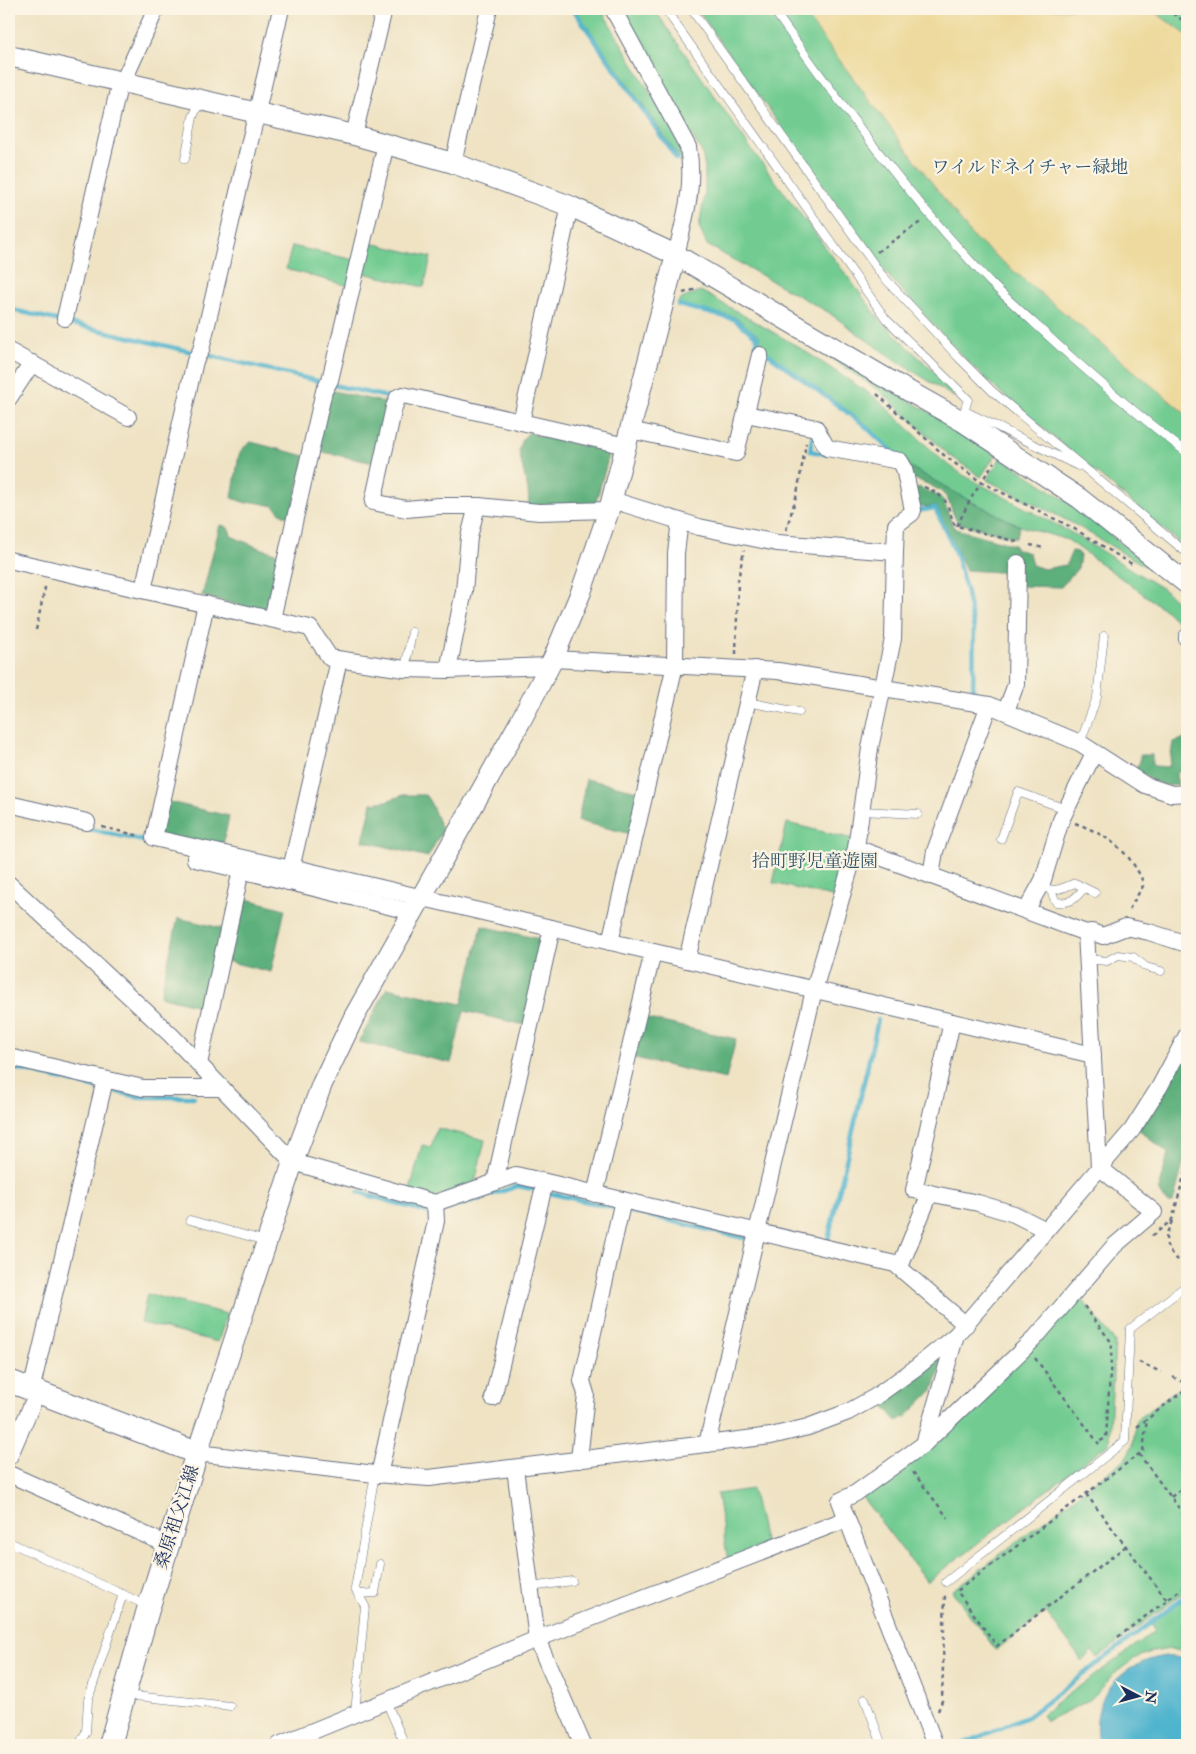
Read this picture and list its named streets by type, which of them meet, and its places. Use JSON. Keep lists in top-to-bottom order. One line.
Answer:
{"streets":{"main road":["桑原祖父江線"]},"parks":["ワイルドネイチャー緑地","拾町野児童遊園"],"north":"right"}
